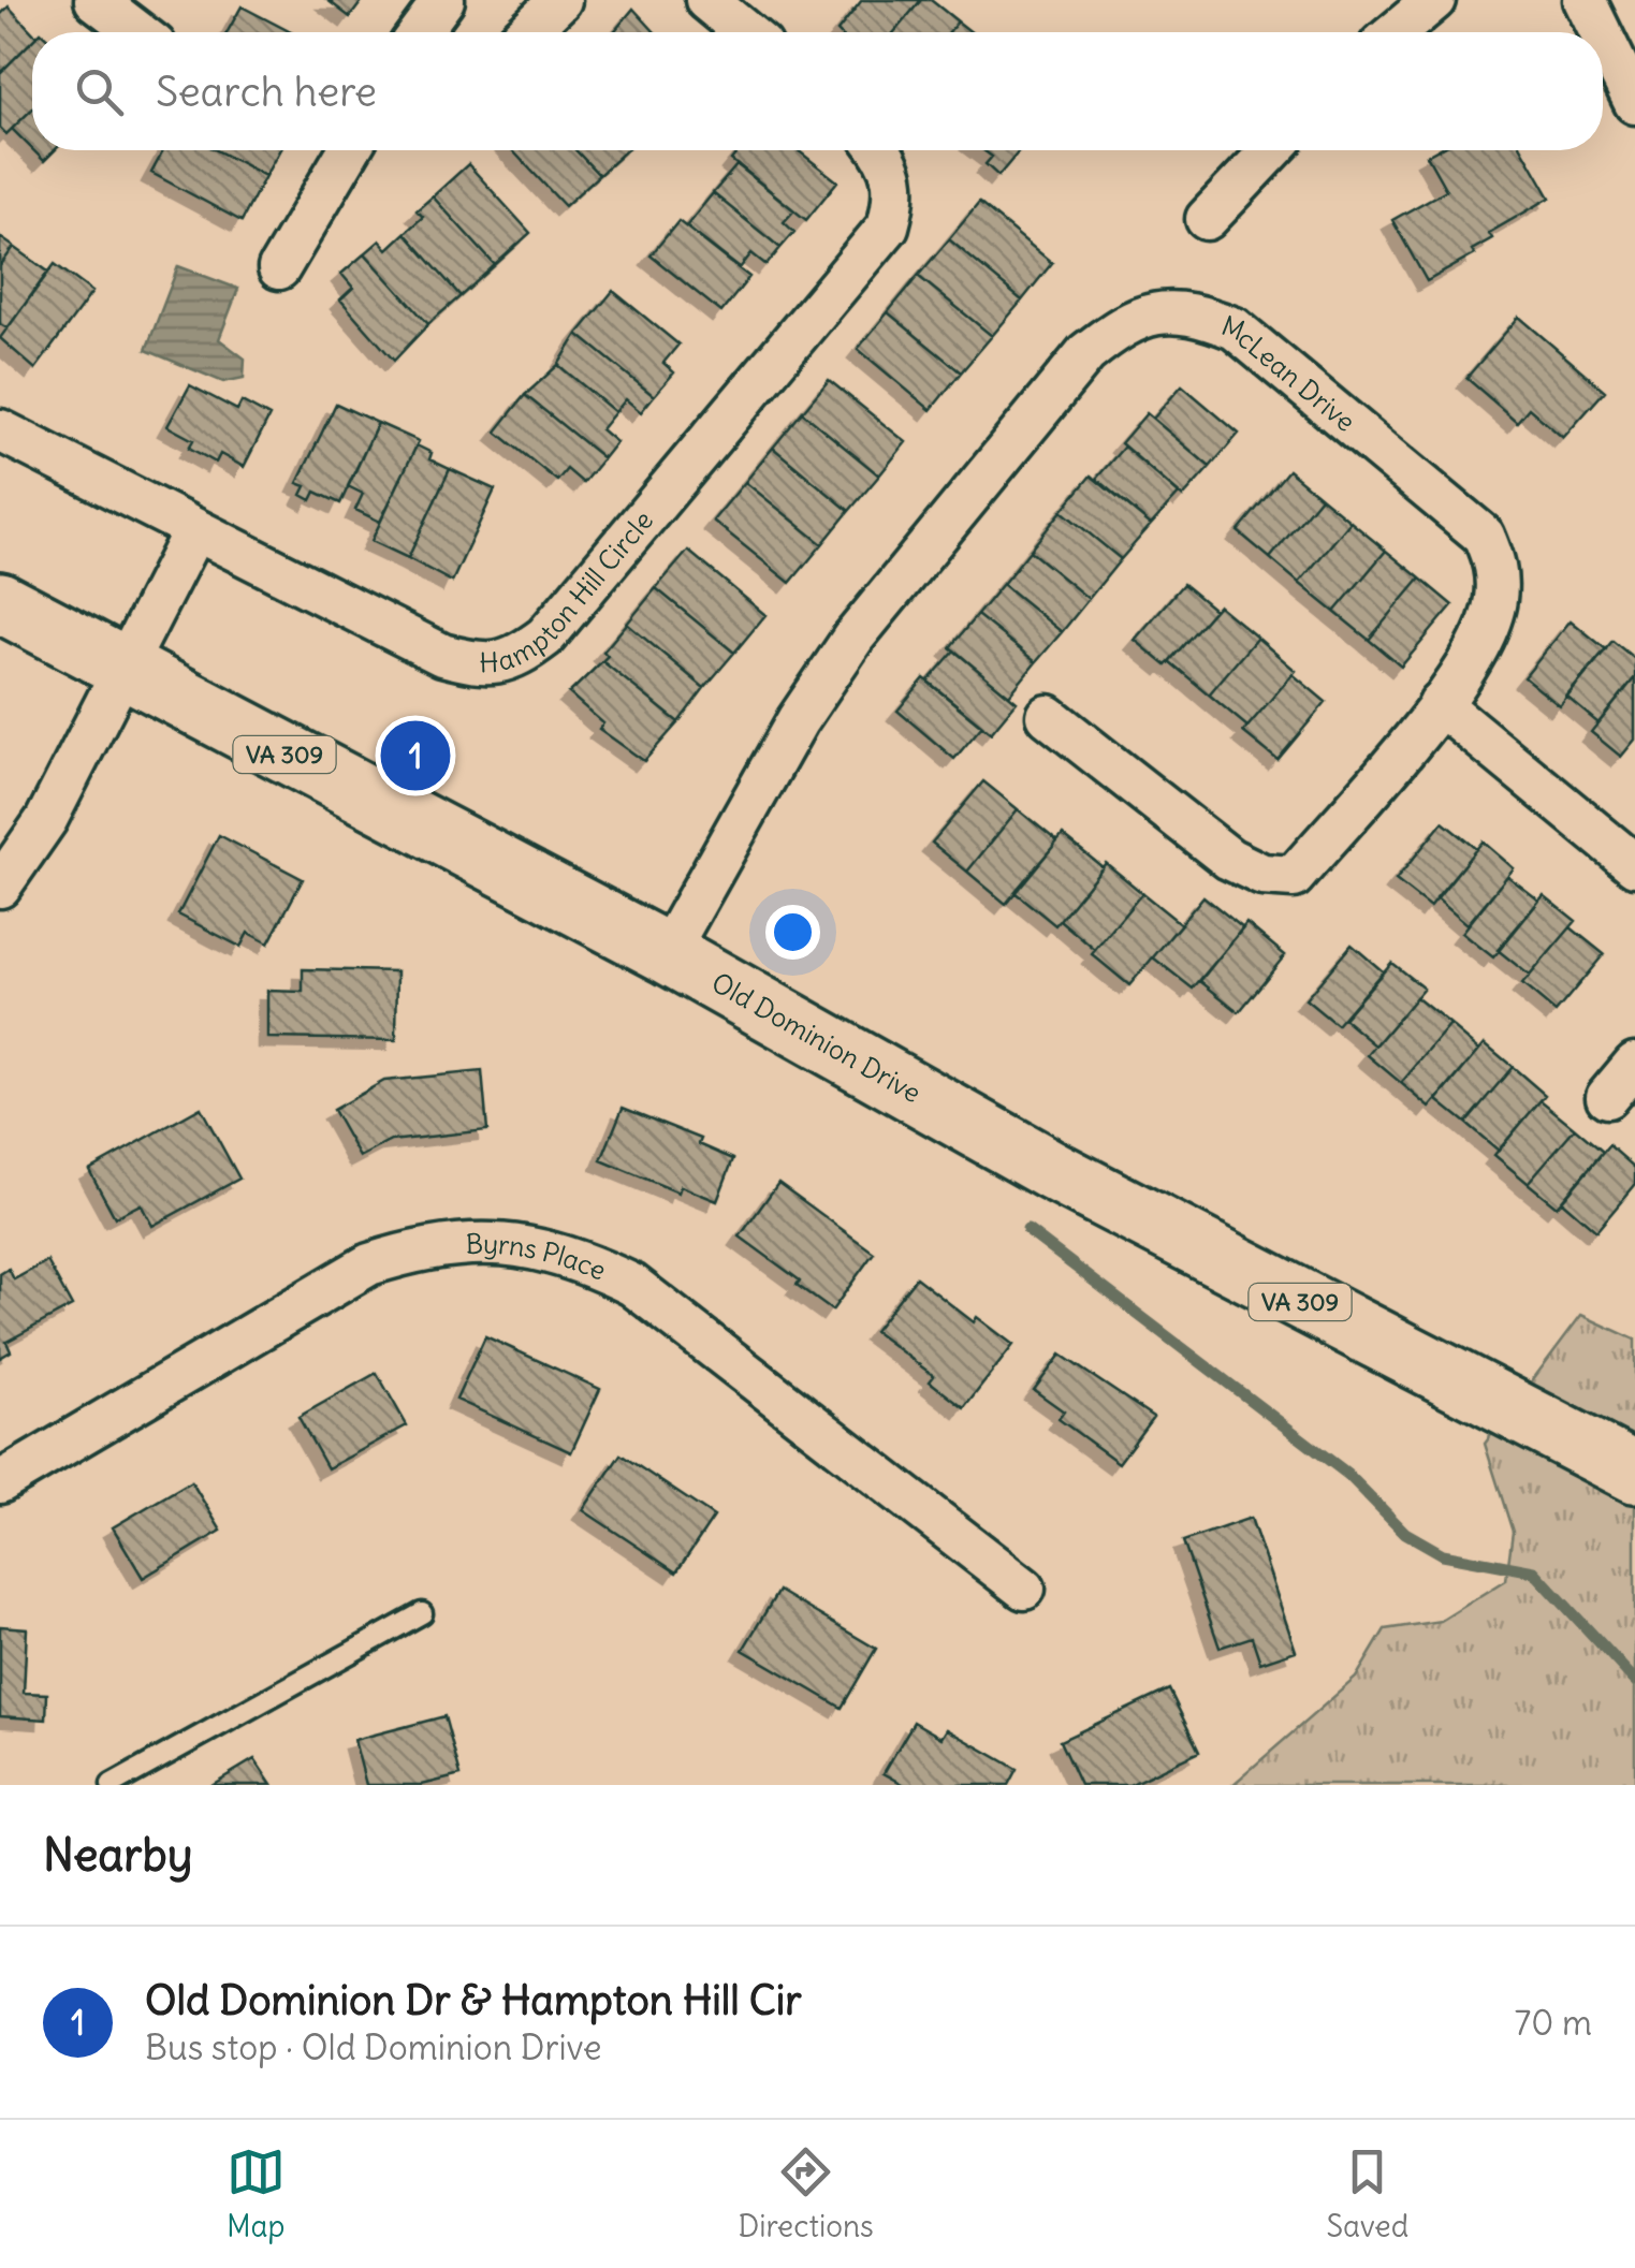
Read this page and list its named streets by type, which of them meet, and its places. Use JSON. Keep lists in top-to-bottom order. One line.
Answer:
{"streets":{"main road":["VA 309","Old Dominion Drive"],"street":["McLean Drive","Hampton Hill Circle","Byrns Place"]},"crossings":[["McLean Drive","Old Dominion Drive"]],"page":{"search":"Search here","pins":"1","heading":"Nearby","list":[{"mark":"1","name":"Old Dominion Dr & Hampton Hill Cir","note":"Bus stop · Old Dominion Drive","value":"70 m"}],"nav":["Map","Directions","Saved"]}}
